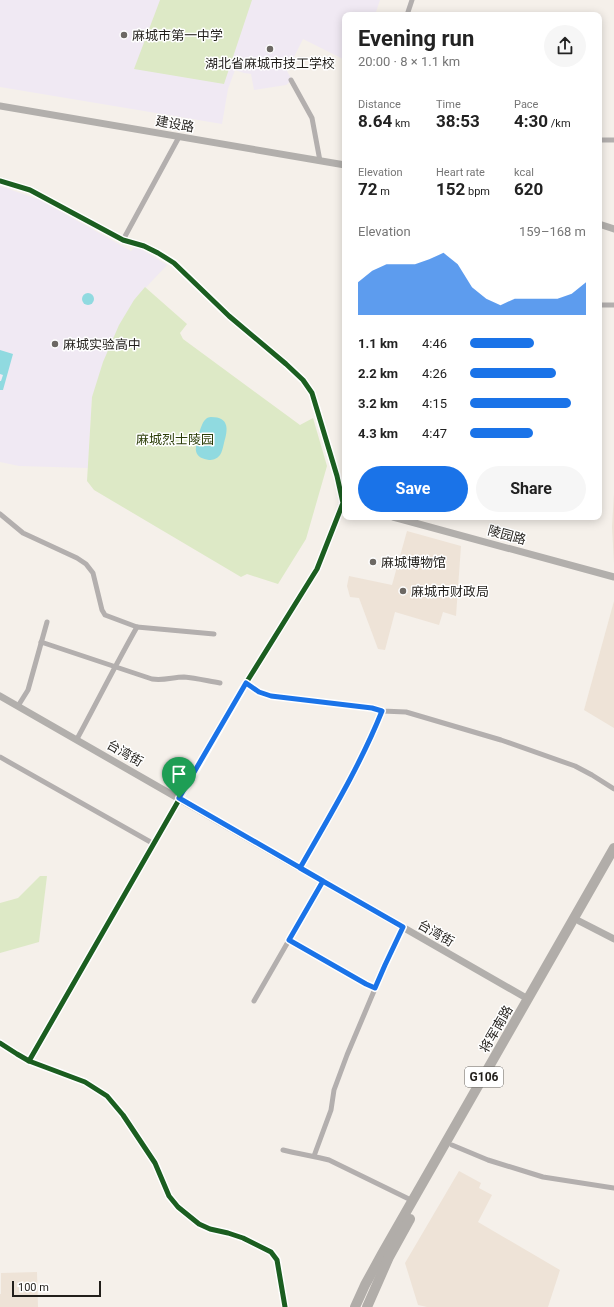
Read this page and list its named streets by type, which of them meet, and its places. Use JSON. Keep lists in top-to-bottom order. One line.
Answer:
{"streets":{"highway":["将军南路","G106"],"street":["建设路","陵园路","台湾街"]},"crossings":[["台湾街","将军南路"]],"parks":["麻城烈士陵园"],"places":["麻城市第一中学","湖北省麻城市技工学校","麻城实验高中","麻城博物馆","麻城市财政局"],"scale_bar":"100 m","page":{"heading":["Evening run","20:00 · 8 × 1.1 km"],"stats":[["Distance","8.64 km"],["Time","38:53"],["Pace","4:30 /km"],["Elevation","72 m"],["Heart rate","152 bpm"],["kcal","620"]],"chart":["Elevation","159–168 m"],"list":[{"name":"1.1 km","note":"4:46"},{"name":"2.2 km","note":"4:26"},{"name":"3.2 km","note":"4:15"},{"name":"4.3 km","note":"4:47"}],"buttons":["Save","Share"],"scale":"100 m"}}
